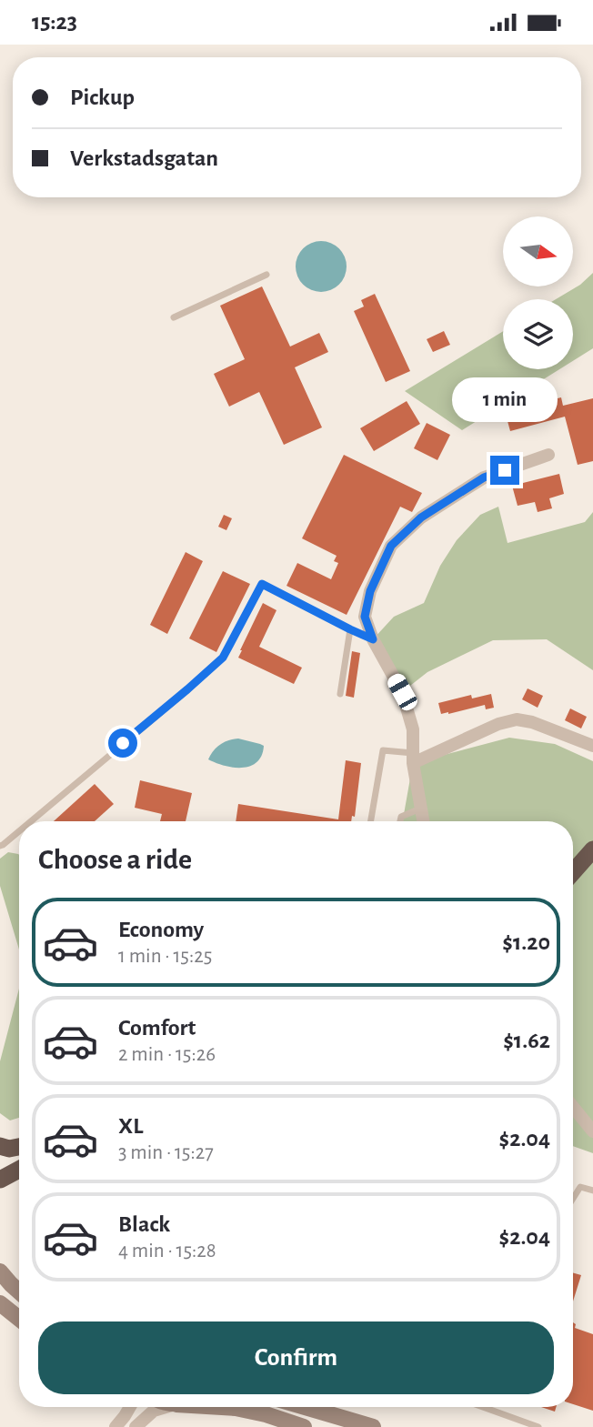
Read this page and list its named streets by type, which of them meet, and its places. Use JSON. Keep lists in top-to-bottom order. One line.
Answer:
{"north":"right","page":{"status":"15:23","banner":["Pickup","Verkstadsgatan"],"bubble":"1 min","heading":"Choose a ride","list":[{"name":"Economy","note":"1 min · 15:25","value":"$1.20"},{"name":"Comfort","note":"2 min · 15:26","value":"$1.62"},{"name":"XL","note":"3 min · 15:27","value":"$2.04"},{"name":"Black","note":"4 min · 15:28","value":"$2.04"}],"buttons":"Confirm"}}
